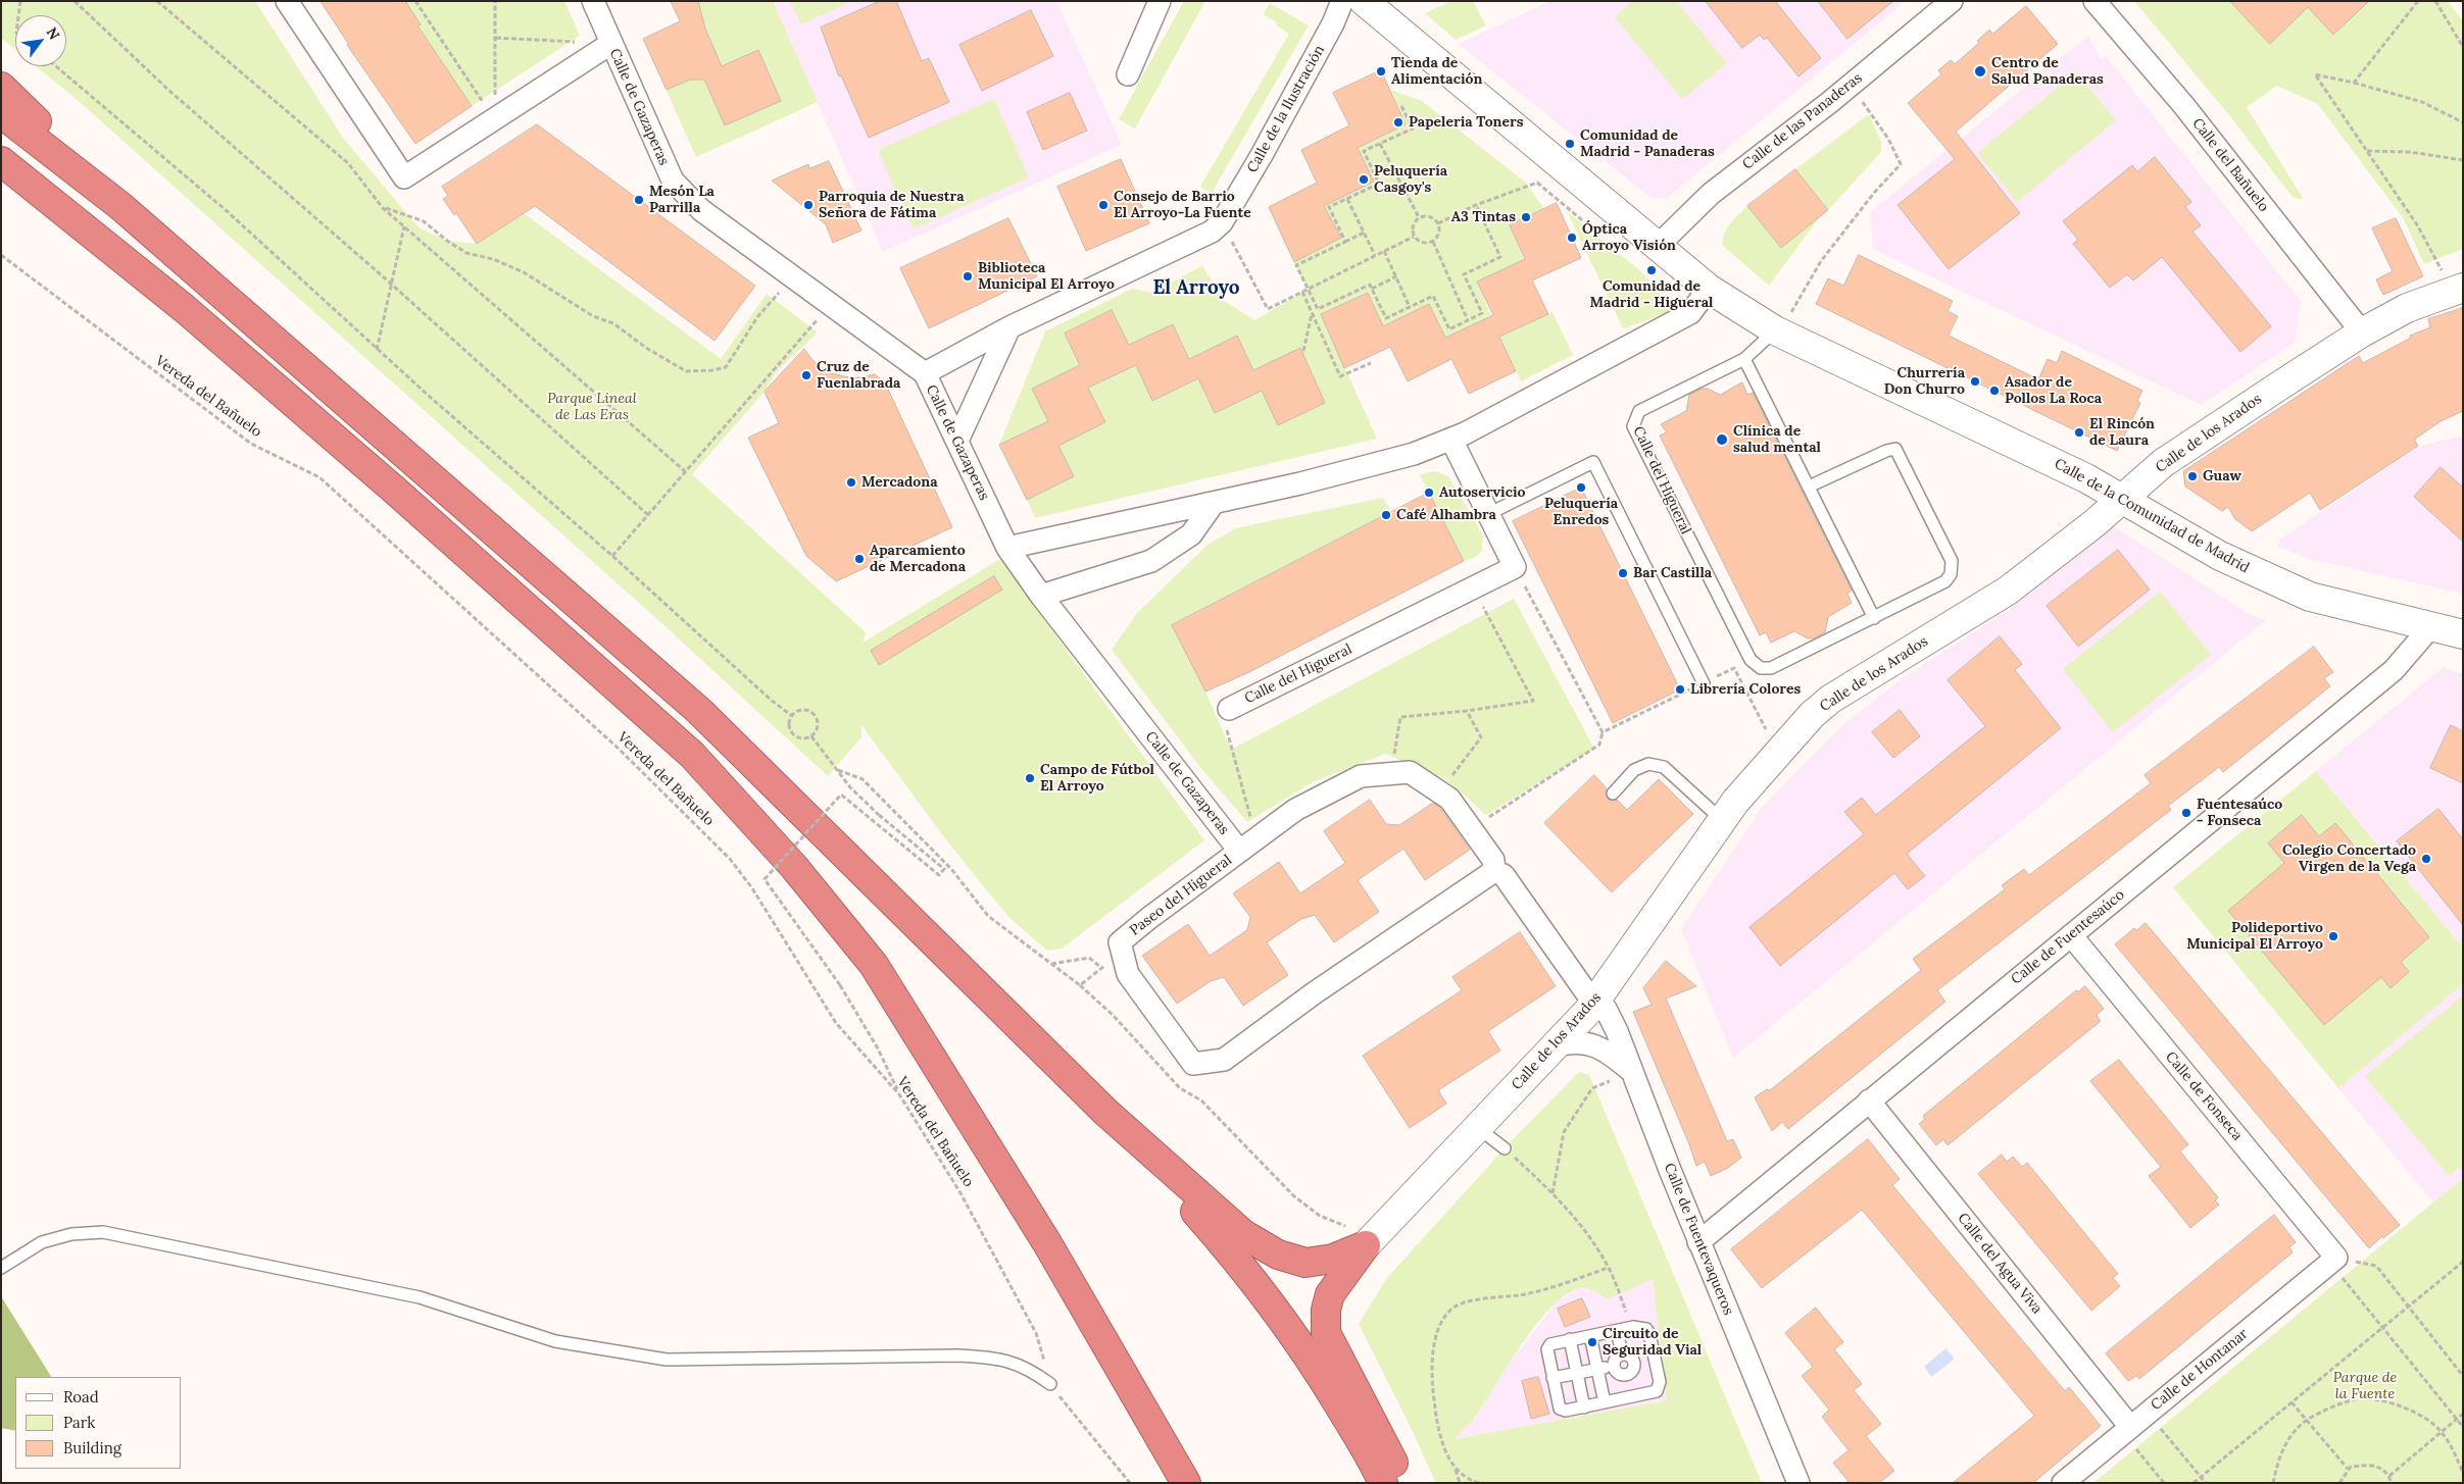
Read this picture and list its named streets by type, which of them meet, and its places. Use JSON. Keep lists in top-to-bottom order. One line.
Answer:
{"streets":{"street":["Calle de Gazaperas","Calle de la Ilustración","Calle de las Panaderas","Calle del Bañuelo","Calle de los Arados","Calle del Higueral","Calle de la Comunidad de Madrid","Paseo del Higueral","Calle de Fuentesaúco","Calle de Fonseca","Calle de Fuentevaqueros","Calle del Agua Viva","Calle de Hontanar"],"path":["Vereda del Bañuelo"]},"crossings":[["Calle de Gazaperas","Calle de la Ilustración"],["Calle de Gazaperas","Paseo del Higueral"],["Calle de las Panaderas","Calle de la Comunidad de Madrid"],["Calle del Bañuelo","Calle de los Arados"],["Calle de los Arados","Calle de la Comunidad de Madrid"],["Calle de los Arados","Paseo del Higueral"],["Calle de los Arados","Calle de Fuentevaqueros"],["Calle del Higueral","Calle de la Comunidad de Madrid"],["Calle de la Comunidad de Madrid","Calle de Fuentesaúco"],["Paseo del Higueral","Calle de Fuentevaqueros"],["Calle de Fuentesaúco","Calle de Fonseca"],["Calle de Fuentesaúco","Calle de Fuentevaqueros"],["Calle de Fuentesaúco","Calle del Agua Viva"],["Calle de Fonseca","Calle de Hontanar"],["Calle del Agua Viva","Calle de Hontanar"]],"districts":["El Arroyo"],"parks":["Parque Lineal de Las Eras","Parque de la Fuente"],"places":["Tienda de Alimentación","Centro de Salud Panaderas","Papeleria Toners","Comunidad de Madrid - Panaderas","Peluquería Casgoy's","Mesón La Parrilla","Parroquia de Nuestra Señora de Fátima","Consejo de Barrio El Arroyo-La Fuente","A3 Tintas","Óptica Arroyo Visión","Comunidad de Madrid - Higueral","Biblioteca Municipal El Arroyo","Cruz de Fuenlabrada","Churrería Don Churro","Asador de Pollos La Roca","El Rincón de Laura","Clínica de salud mental","Guaw","Mercadona","Peluquería Enredos","Autoservicio","Café Alhambra","Aparcamiento de Mercadona","Bar Castilla","Librería Colores","Campo de Fútbol El Arroyo","Fuentesaúco - Fonseca","Colegio Concertado Virgen de la Vega","Polideportivo Municipal El Arroyo","Circuito de Seguridad Vial"],"legend":["Road","Park","Building"],"north":"top right"}
